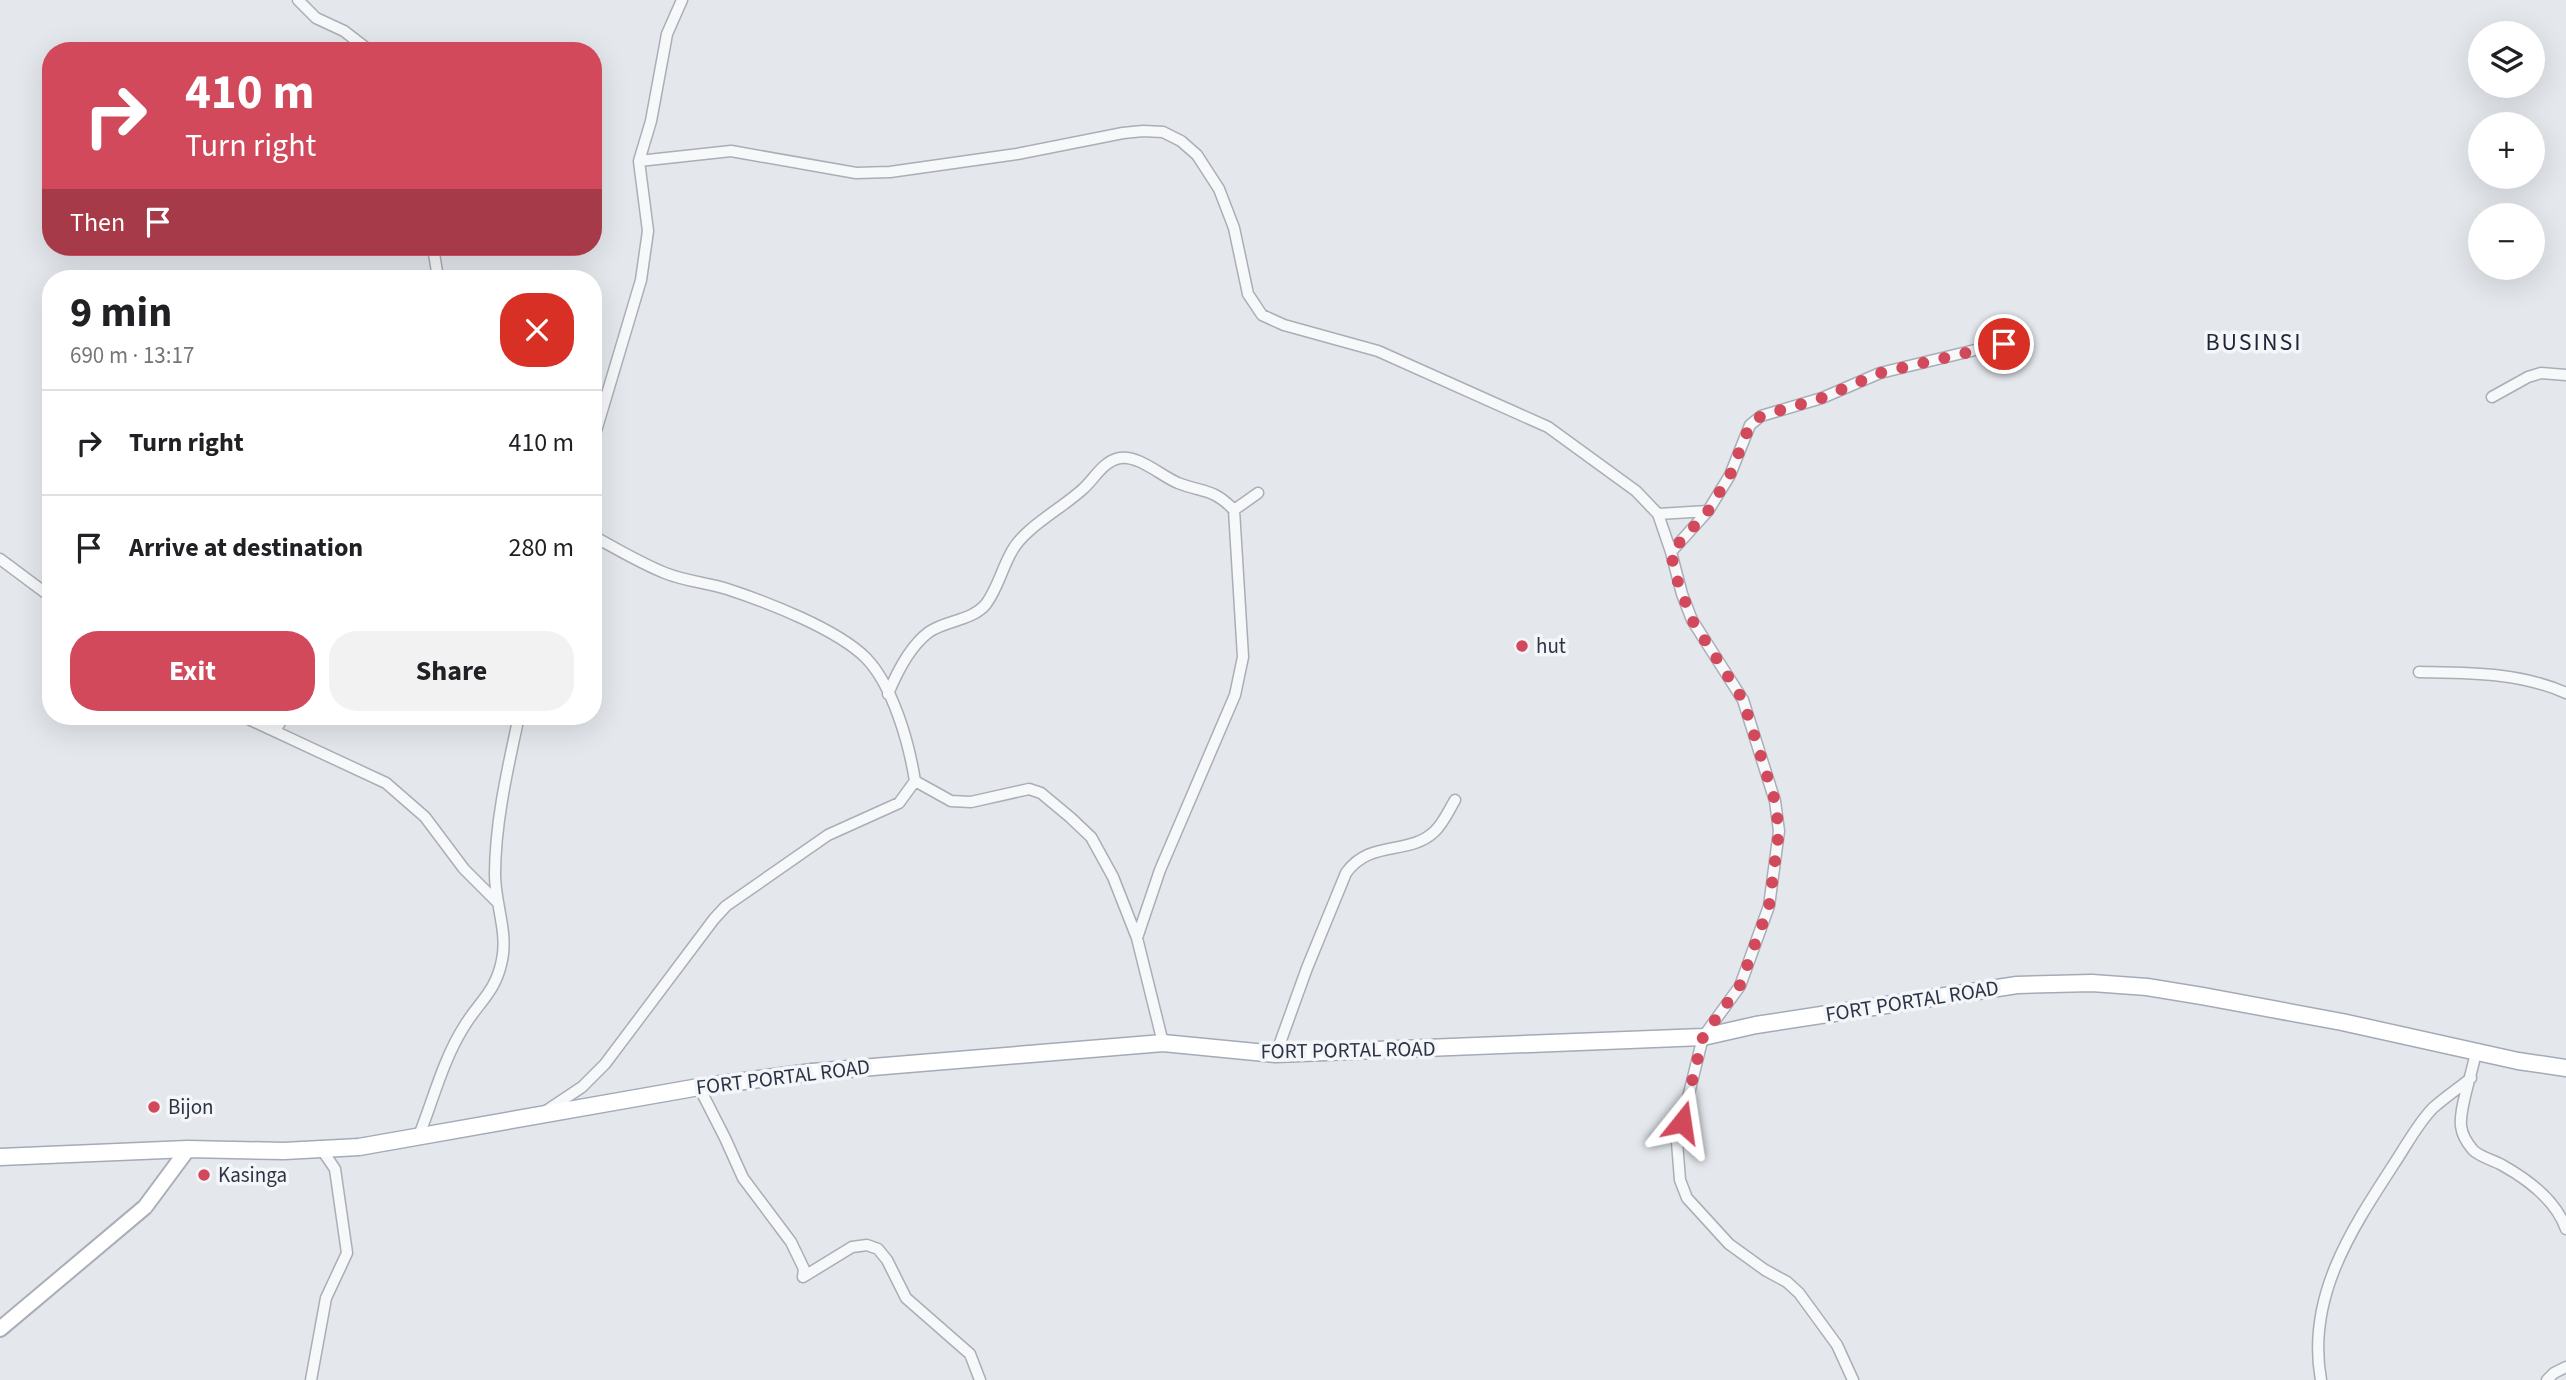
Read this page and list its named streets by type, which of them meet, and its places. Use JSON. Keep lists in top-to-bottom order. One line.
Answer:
{"streets":{"main road":["FORT PORTAL ROAD"]},"districts":["BUSINSI"],"places":["hut","Bijon","Kasinga"],"page":{"map_buttons":["+","−"],"turn":["410 m","Turn right"],"then":"Then","heading":["9 min","690 m · 13:17"],"list":[{"name":"Turn right","value":"410 m"},{"name":"Arrive at destination","value":"280 m"}],"buttons":["Exit","Share"]}}
